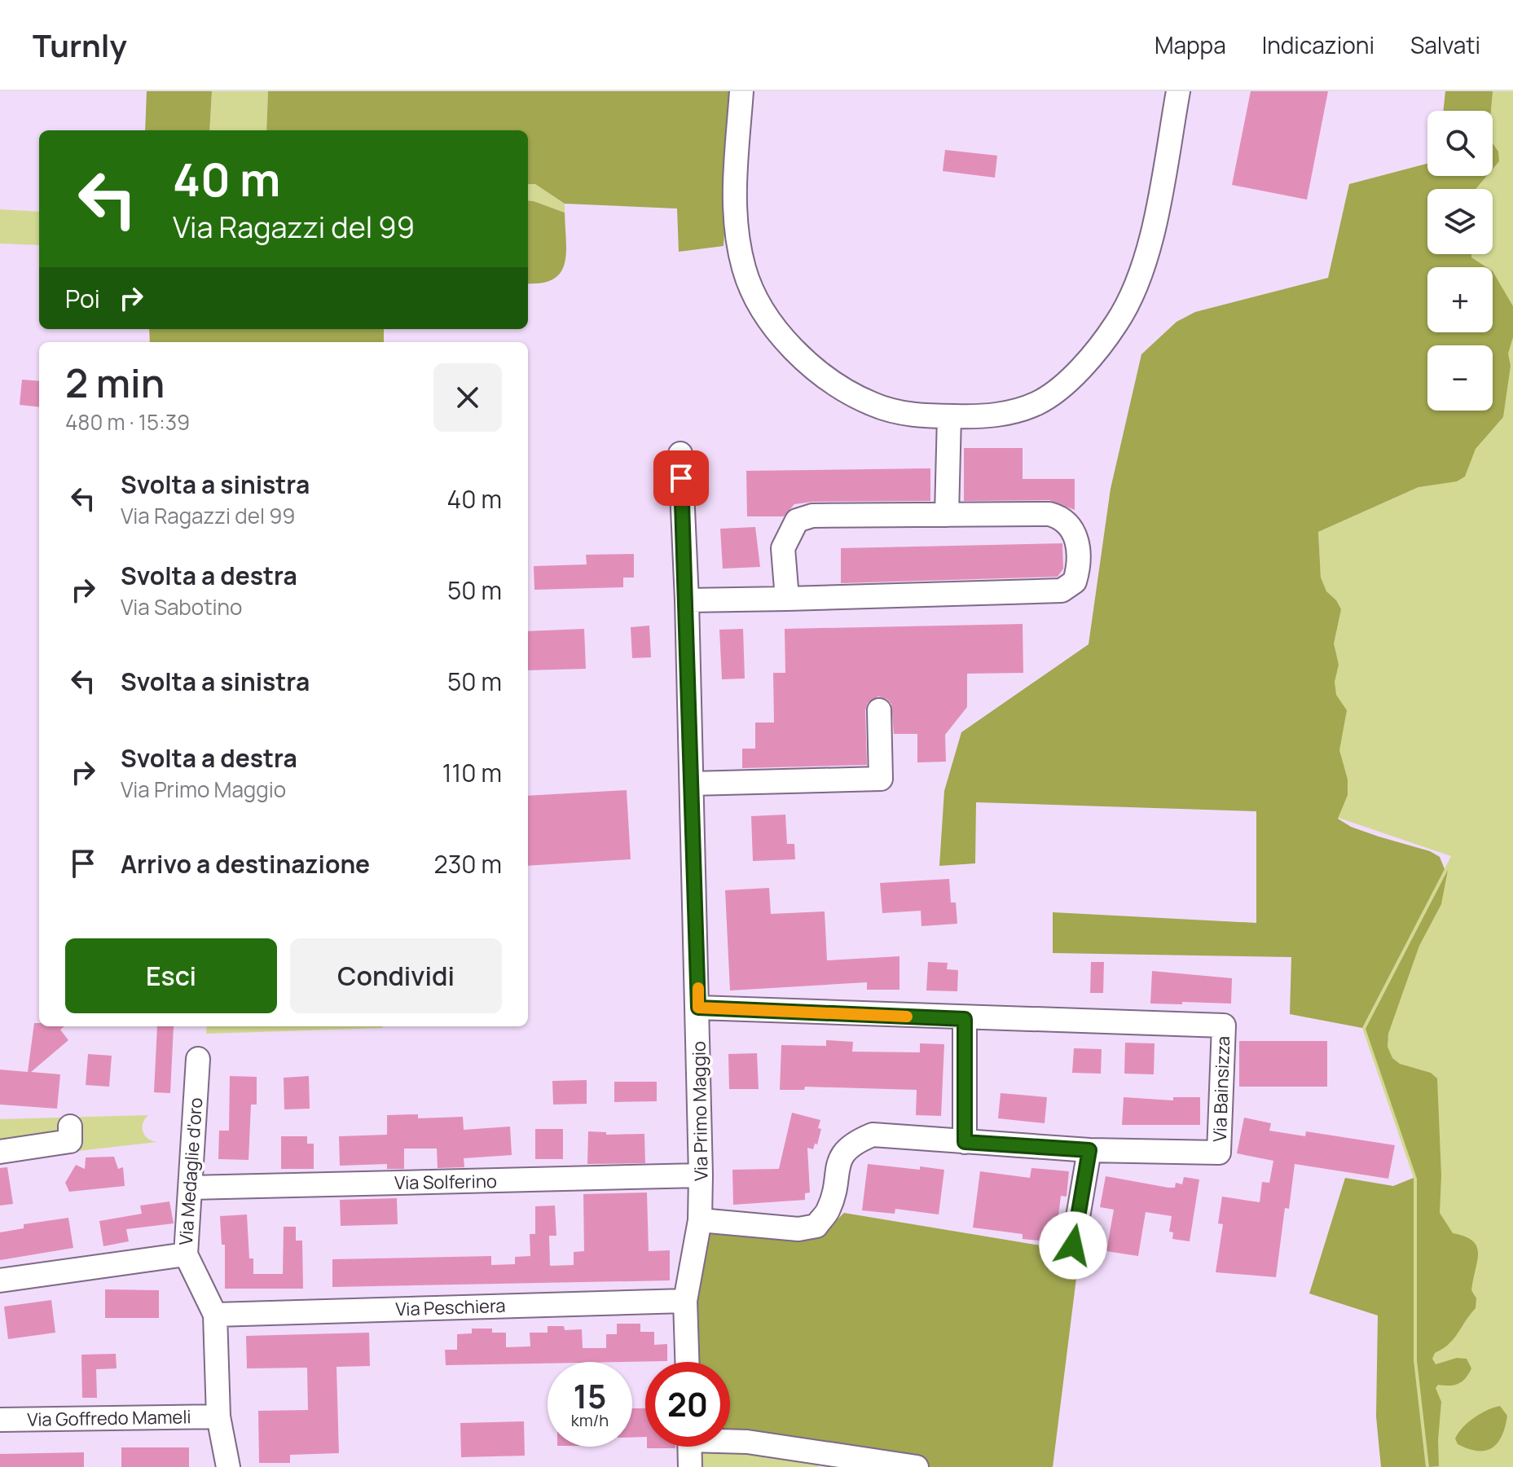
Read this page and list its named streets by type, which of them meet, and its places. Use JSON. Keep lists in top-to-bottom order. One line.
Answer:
{"streets":{"street":["Via Bainsizza","Via Primo Maggio","Via Medaglie d'oro","Via Solferino","Via Peschiera","Via Goffredo Mameli"]},"crossings":[["Via Primo Maggio","Via Solferino"],["Via Primo Maggio","Via Peschiera"],["Via Medaglie d'oro","Via Solferino"]],"page":{"header":"Turnly","nav":["Mappa","Indicazioni","Salvati"],"map_buttons":["+","−"],"turn":["40 m","Via Ragazzi del 99"],"then":"Poi","heading":["2 min","480 m · 15:39"],"list":[{"name":"Svolta a sinistra","note":"Via Ragazzi del 99","value":"40 m"},{"name":"Svolta a destra","note":"Via Sabotino","value":"50 m"},{"name":"Svolta a sinistra","value":"50 m"},{"name":"Svolta a destra","note":"Via Primo Maggio","value":"110 m"},{"name":"Arrivo a destinazione","value":"230 m"}],"buttons":["Esci","Condividi"],"speed":"15 km/h","limit":"20"}}
